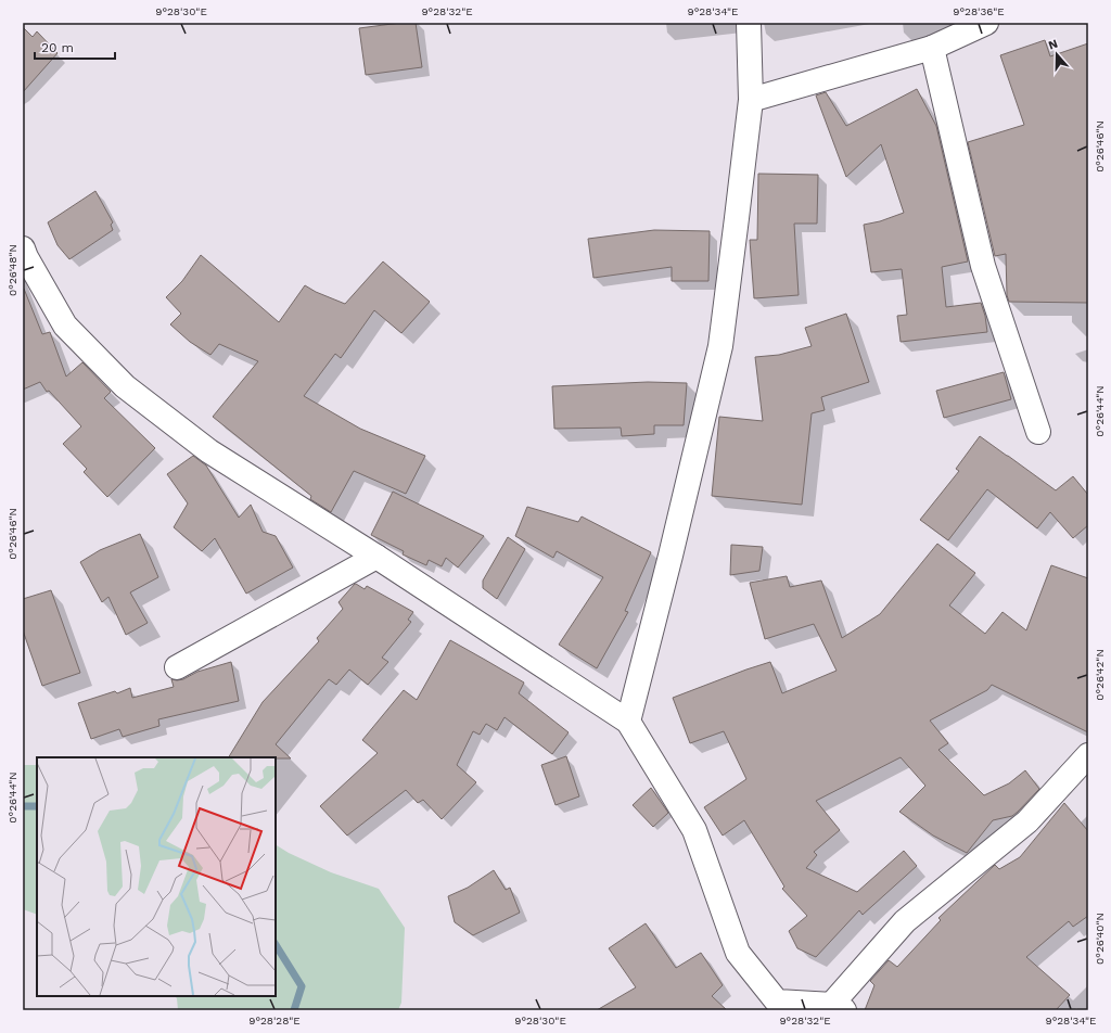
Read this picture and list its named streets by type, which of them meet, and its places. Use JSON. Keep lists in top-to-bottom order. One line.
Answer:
{"scale_bar":"20 m","north":"top","coordinates":["9°28'30\"E","9°28'32\"E","9°28'34\"E","9°28'36\"E","0°26'46\"N","0°26'48\"N","0°26'44\"N","0°26'42\"N","0°26'40\"N","9°28'28\"E"]}
